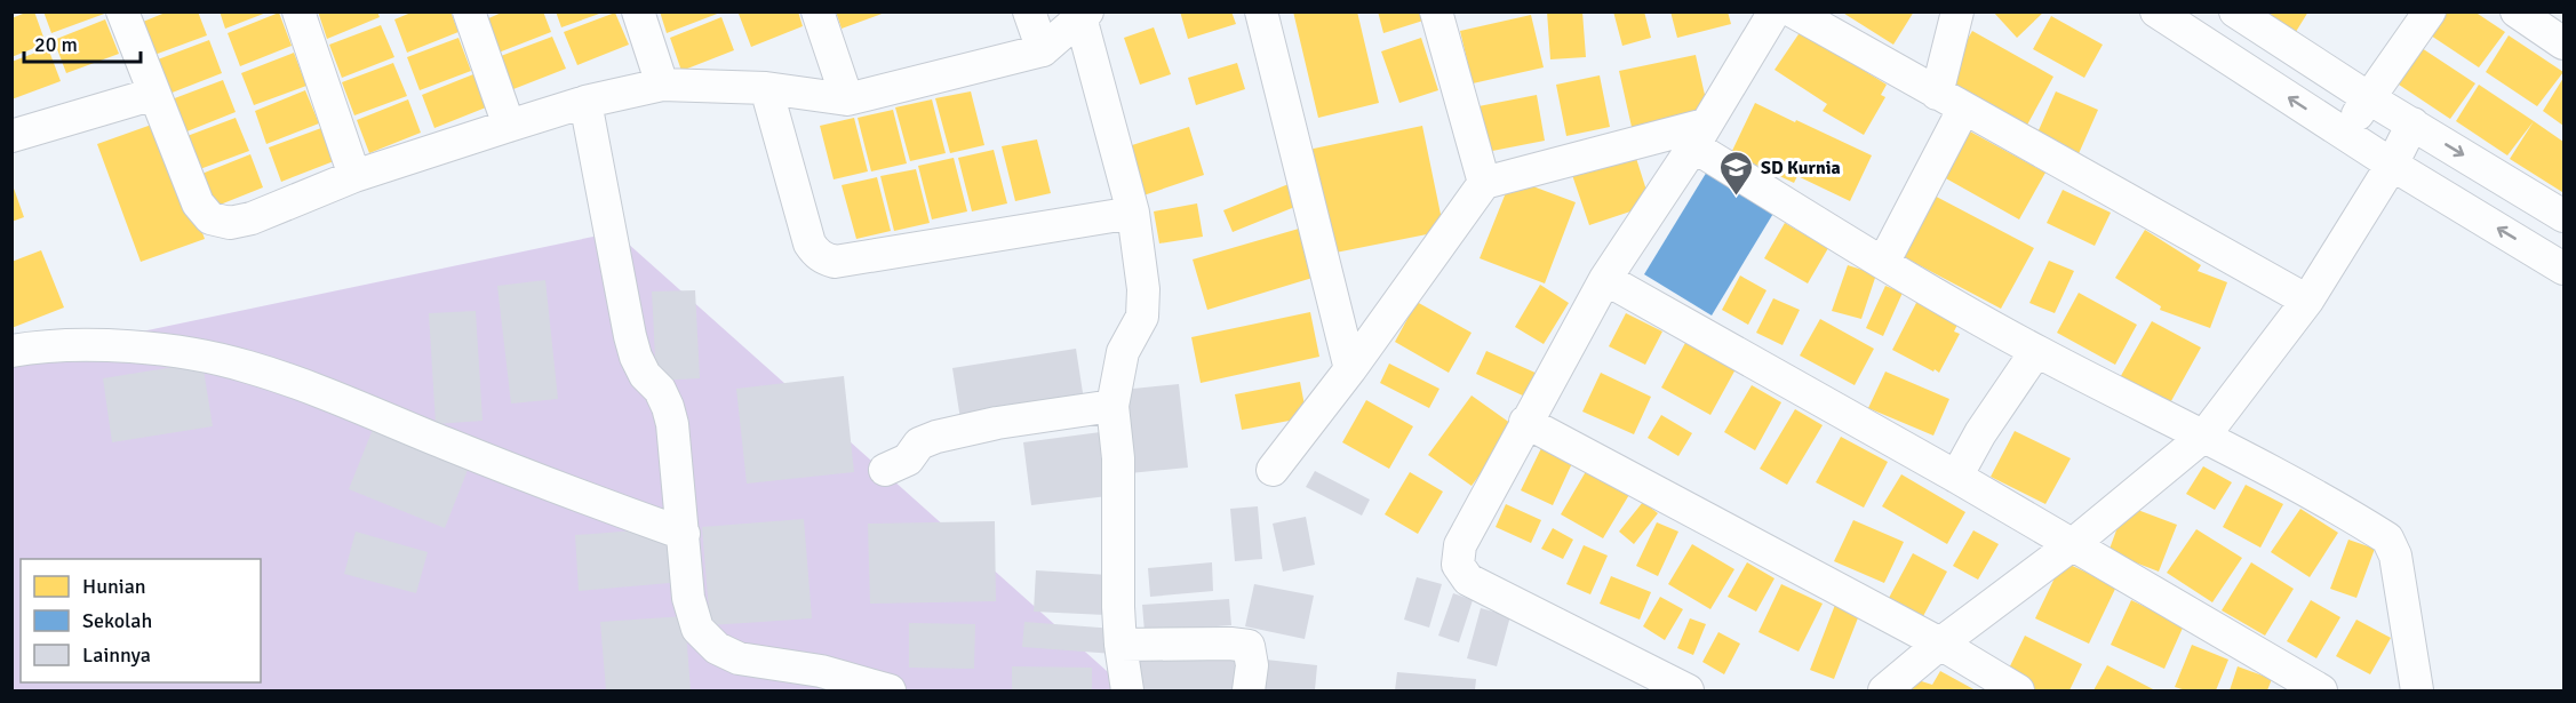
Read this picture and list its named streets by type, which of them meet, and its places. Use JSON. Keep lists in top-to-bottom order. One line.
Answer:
{"places":{"school or university":["SD Kurnia"]},"legend":["Hunian","Sekolah","Lainnya"],"scale_bar":"20 m"}
